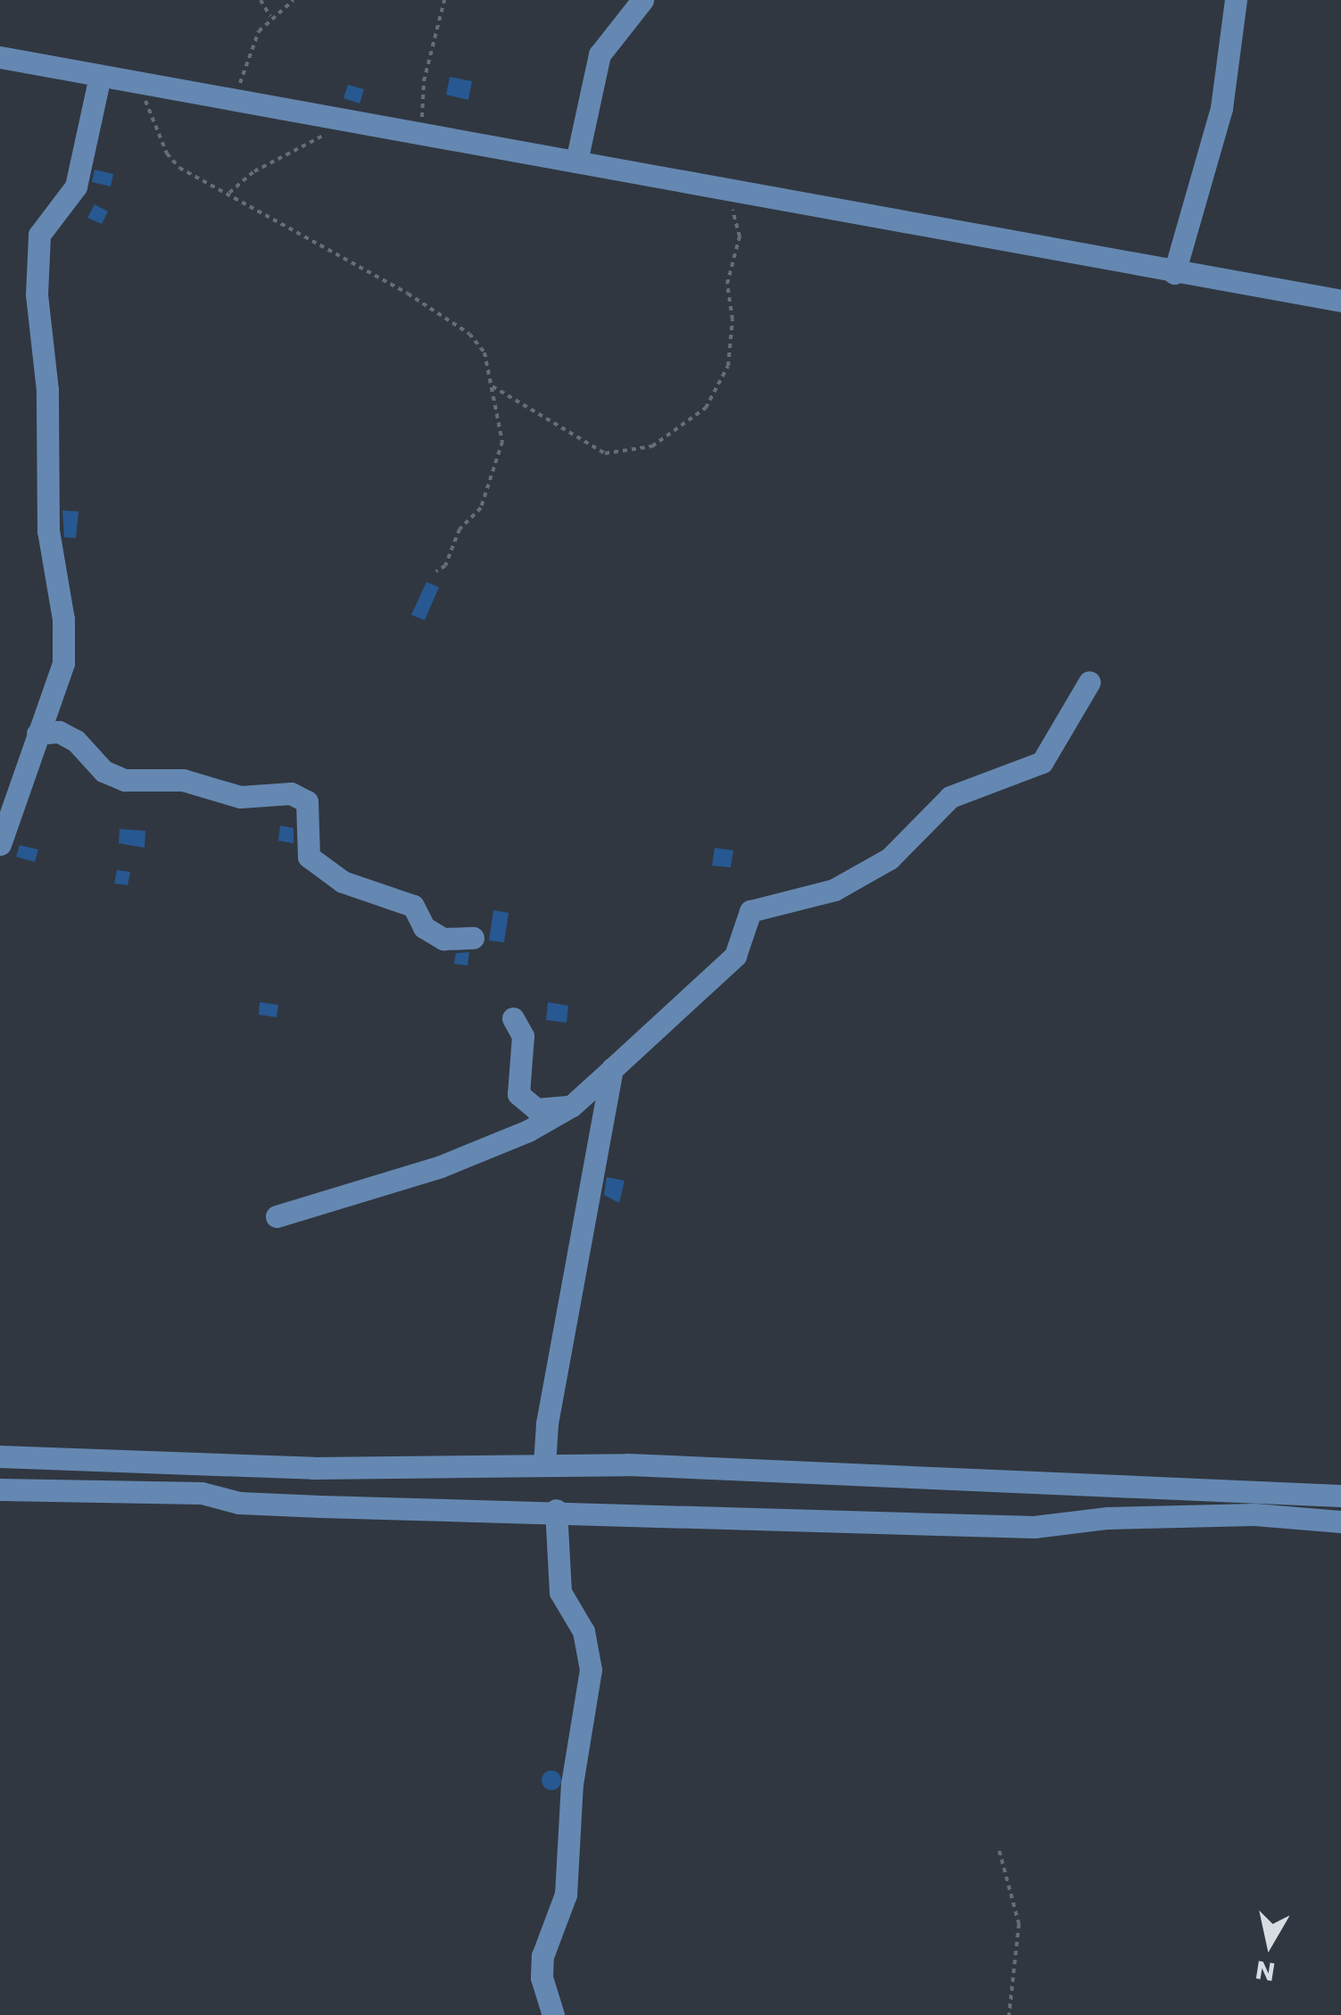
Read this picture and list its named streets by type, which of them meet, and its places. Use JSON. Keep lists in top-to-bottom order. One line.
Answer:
{"north":"bottom"}
